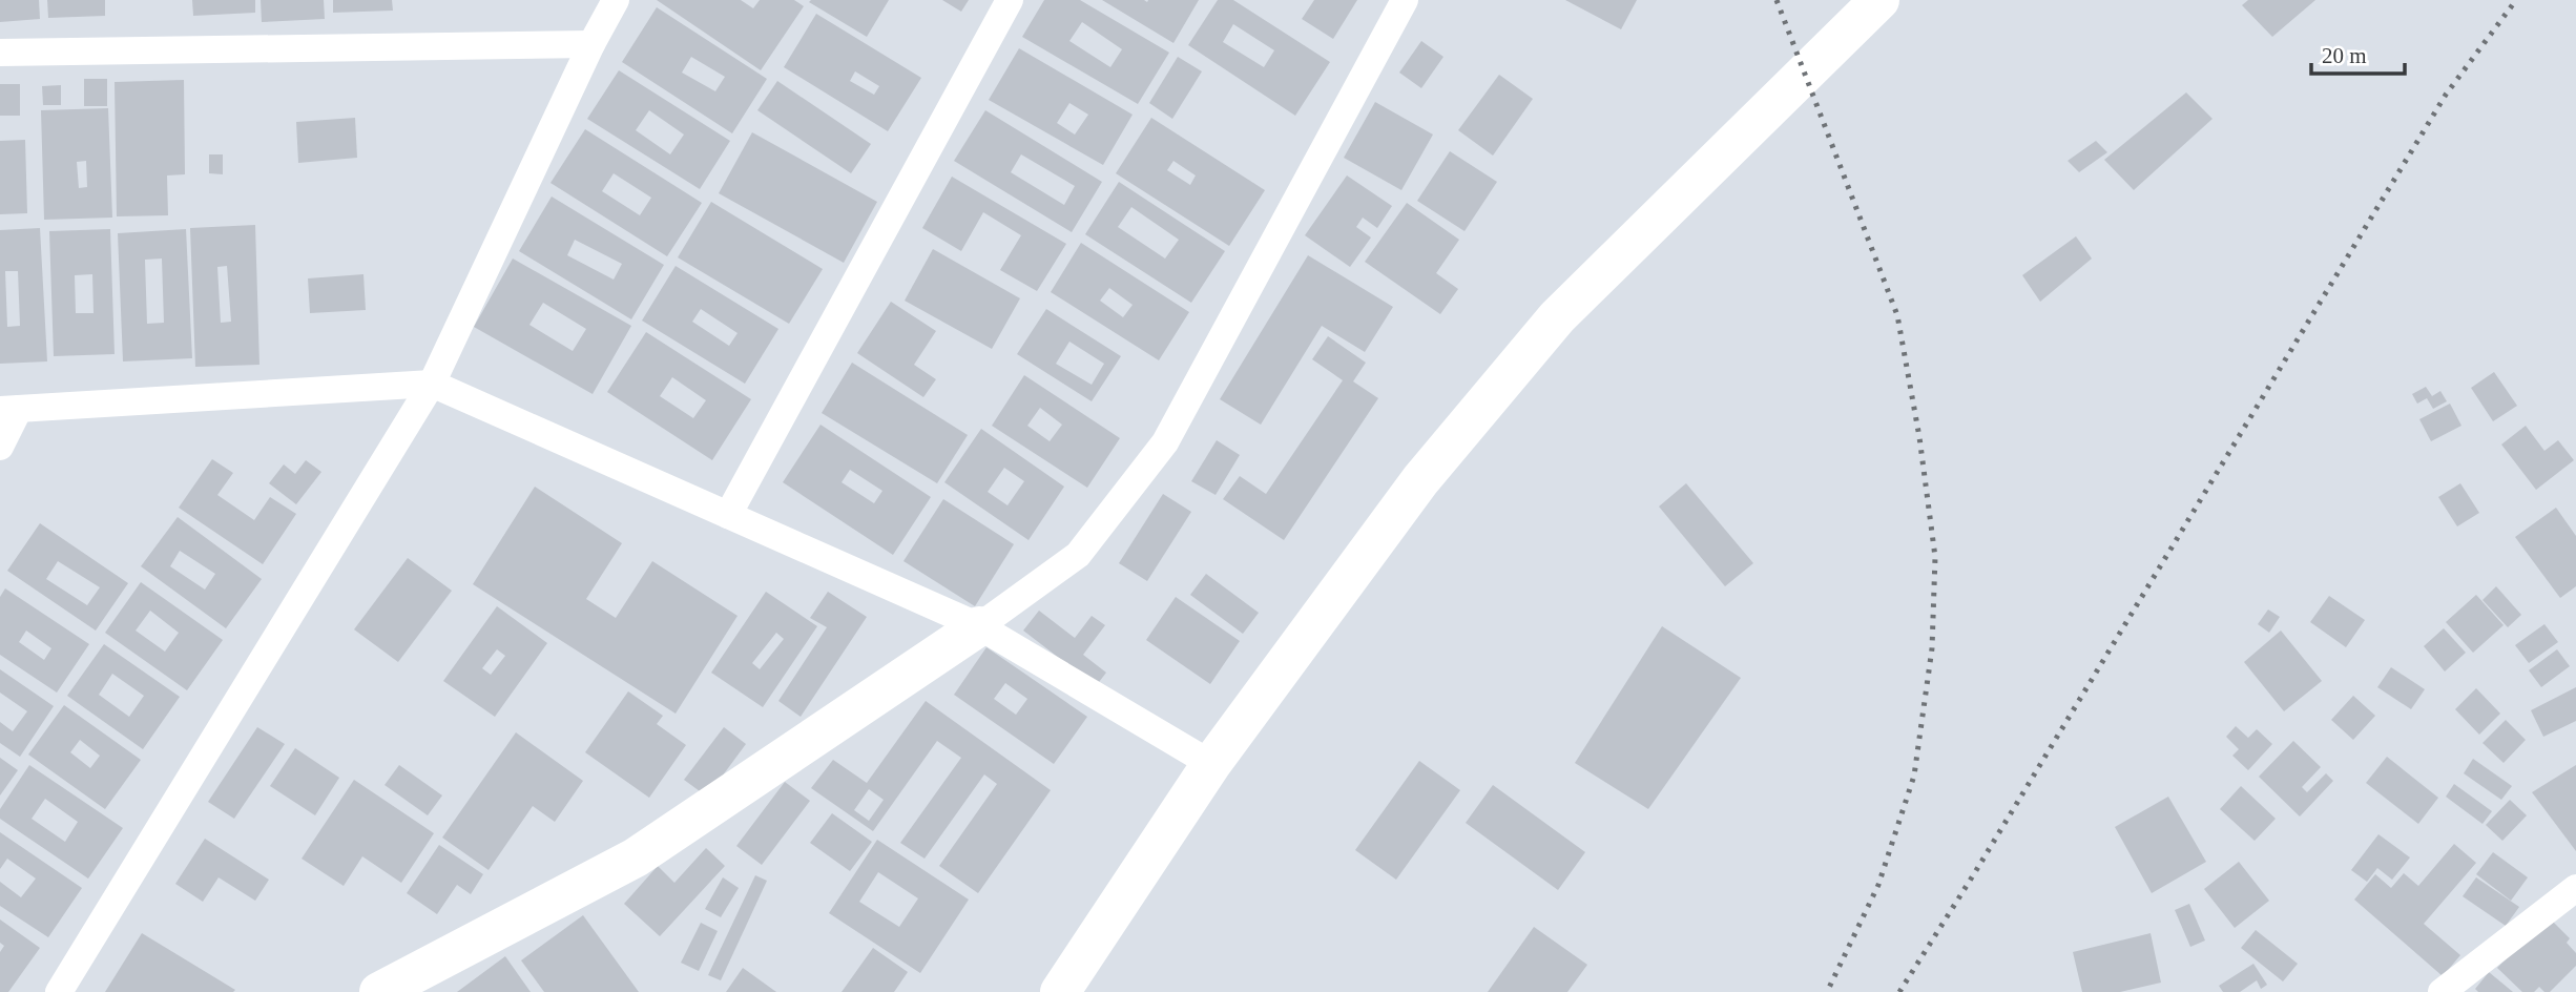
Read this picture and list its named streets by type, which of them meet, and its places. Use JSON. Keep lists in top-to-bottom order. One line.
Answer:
{"scale_bar":"20 m"}
